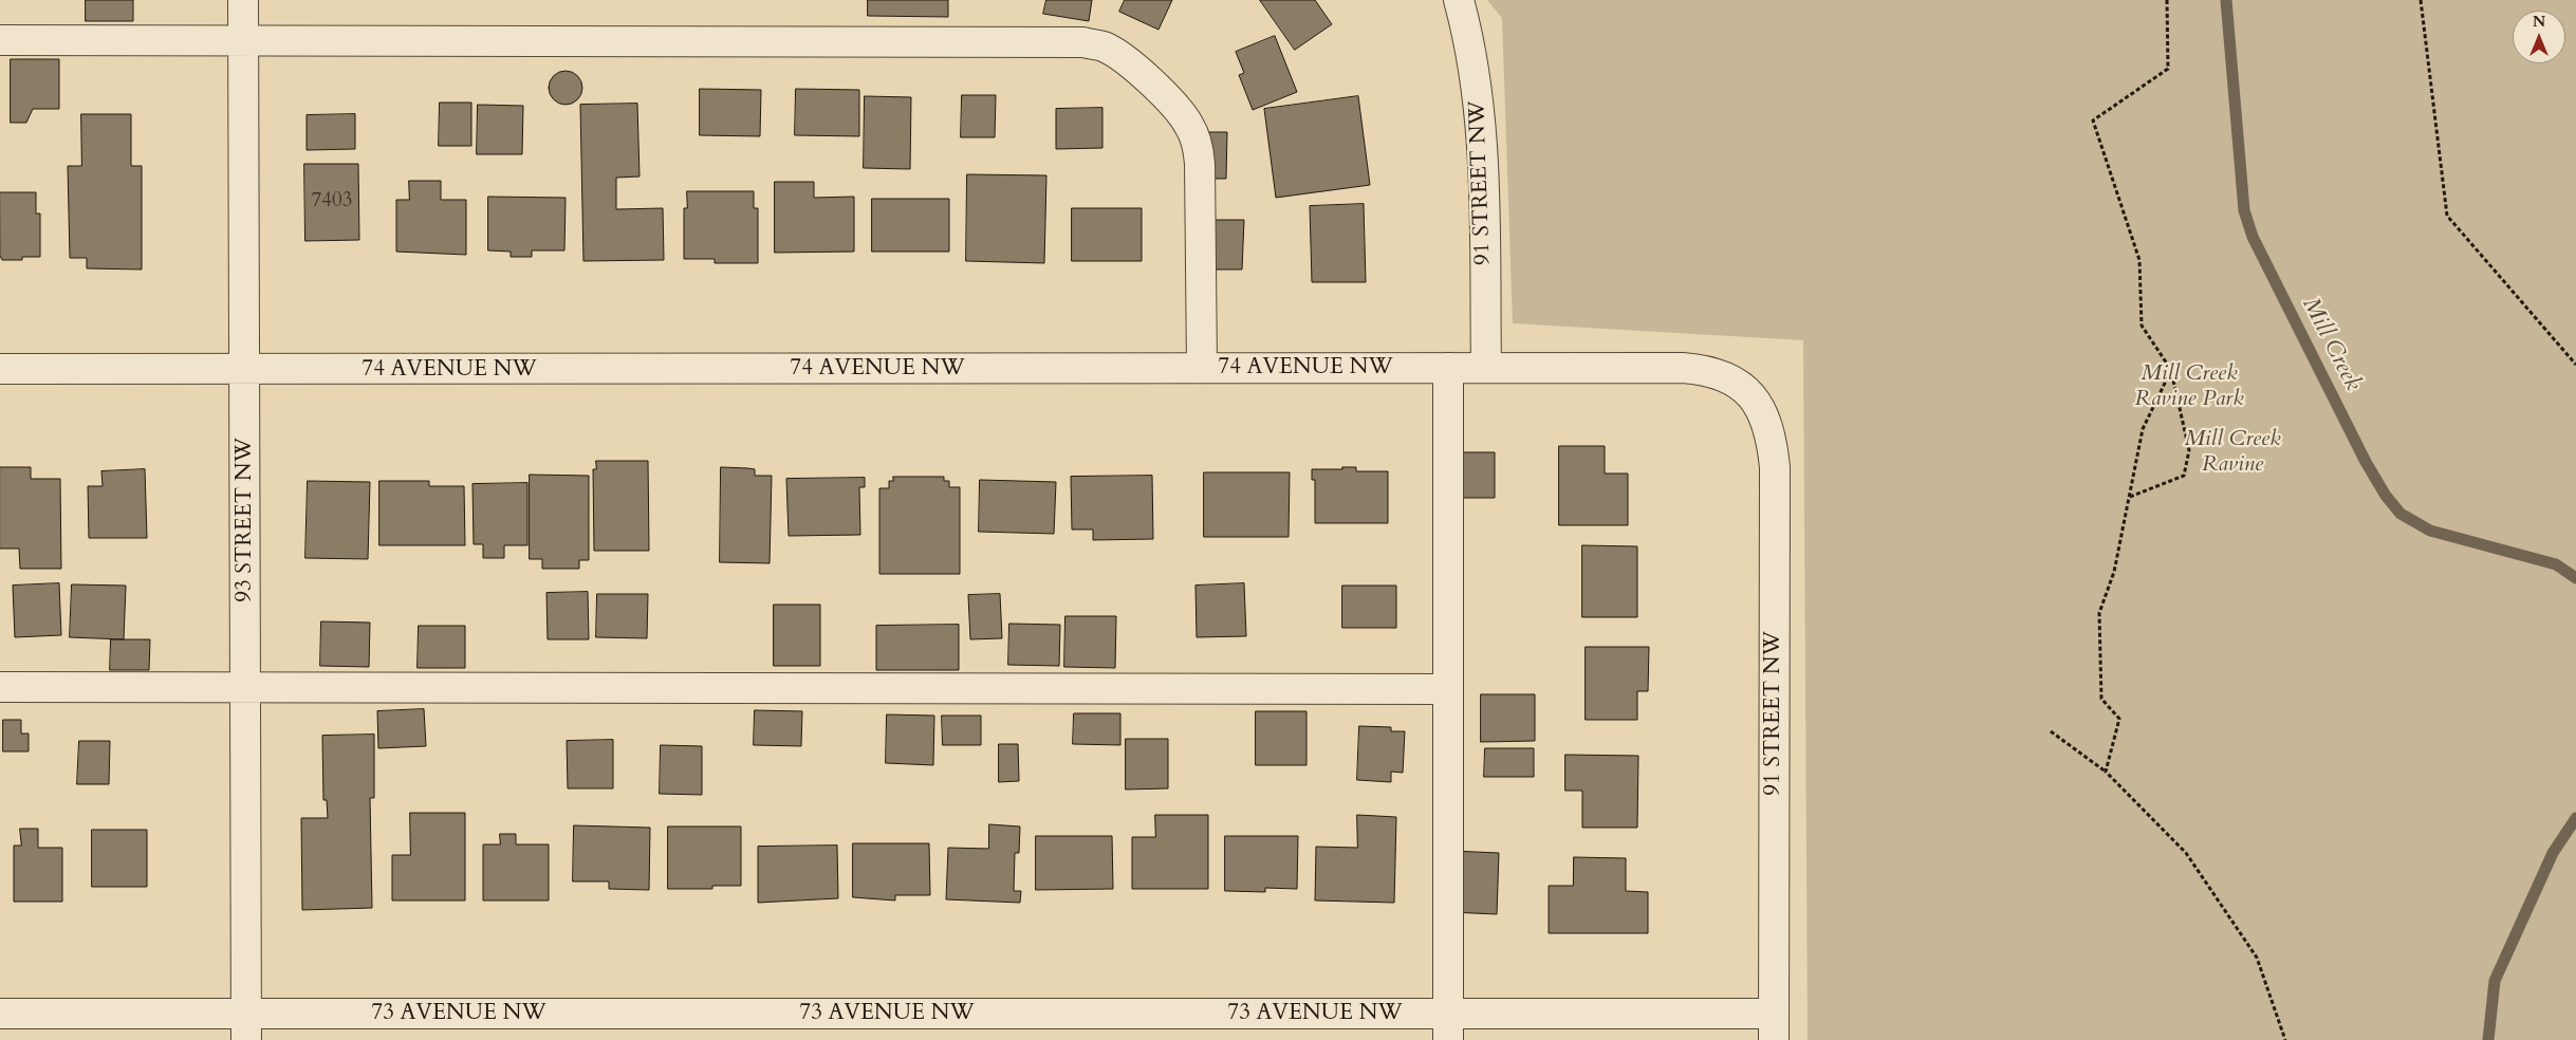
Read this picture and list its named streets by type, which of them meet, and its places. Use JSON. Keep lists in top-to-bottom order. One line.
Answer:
{"streets":{"street":["91 STREET NW","74 AVENUE NW","93 STREET NW","73 AVENUE NW"]},"crossings":[["91 STREET NW","74 AVENUE NW"],["91 STREET NW","73 AVENUE NW"],["74 AVENUE NW","93 STREET NW"],["93 STREET NW","73 AVENUE NW"]],"water":["Mill Creek"],"parks":["Mill Creek Ravine Park","Mill Creek Ravine"],"house_numbers":["7403"],"north":"top"}
